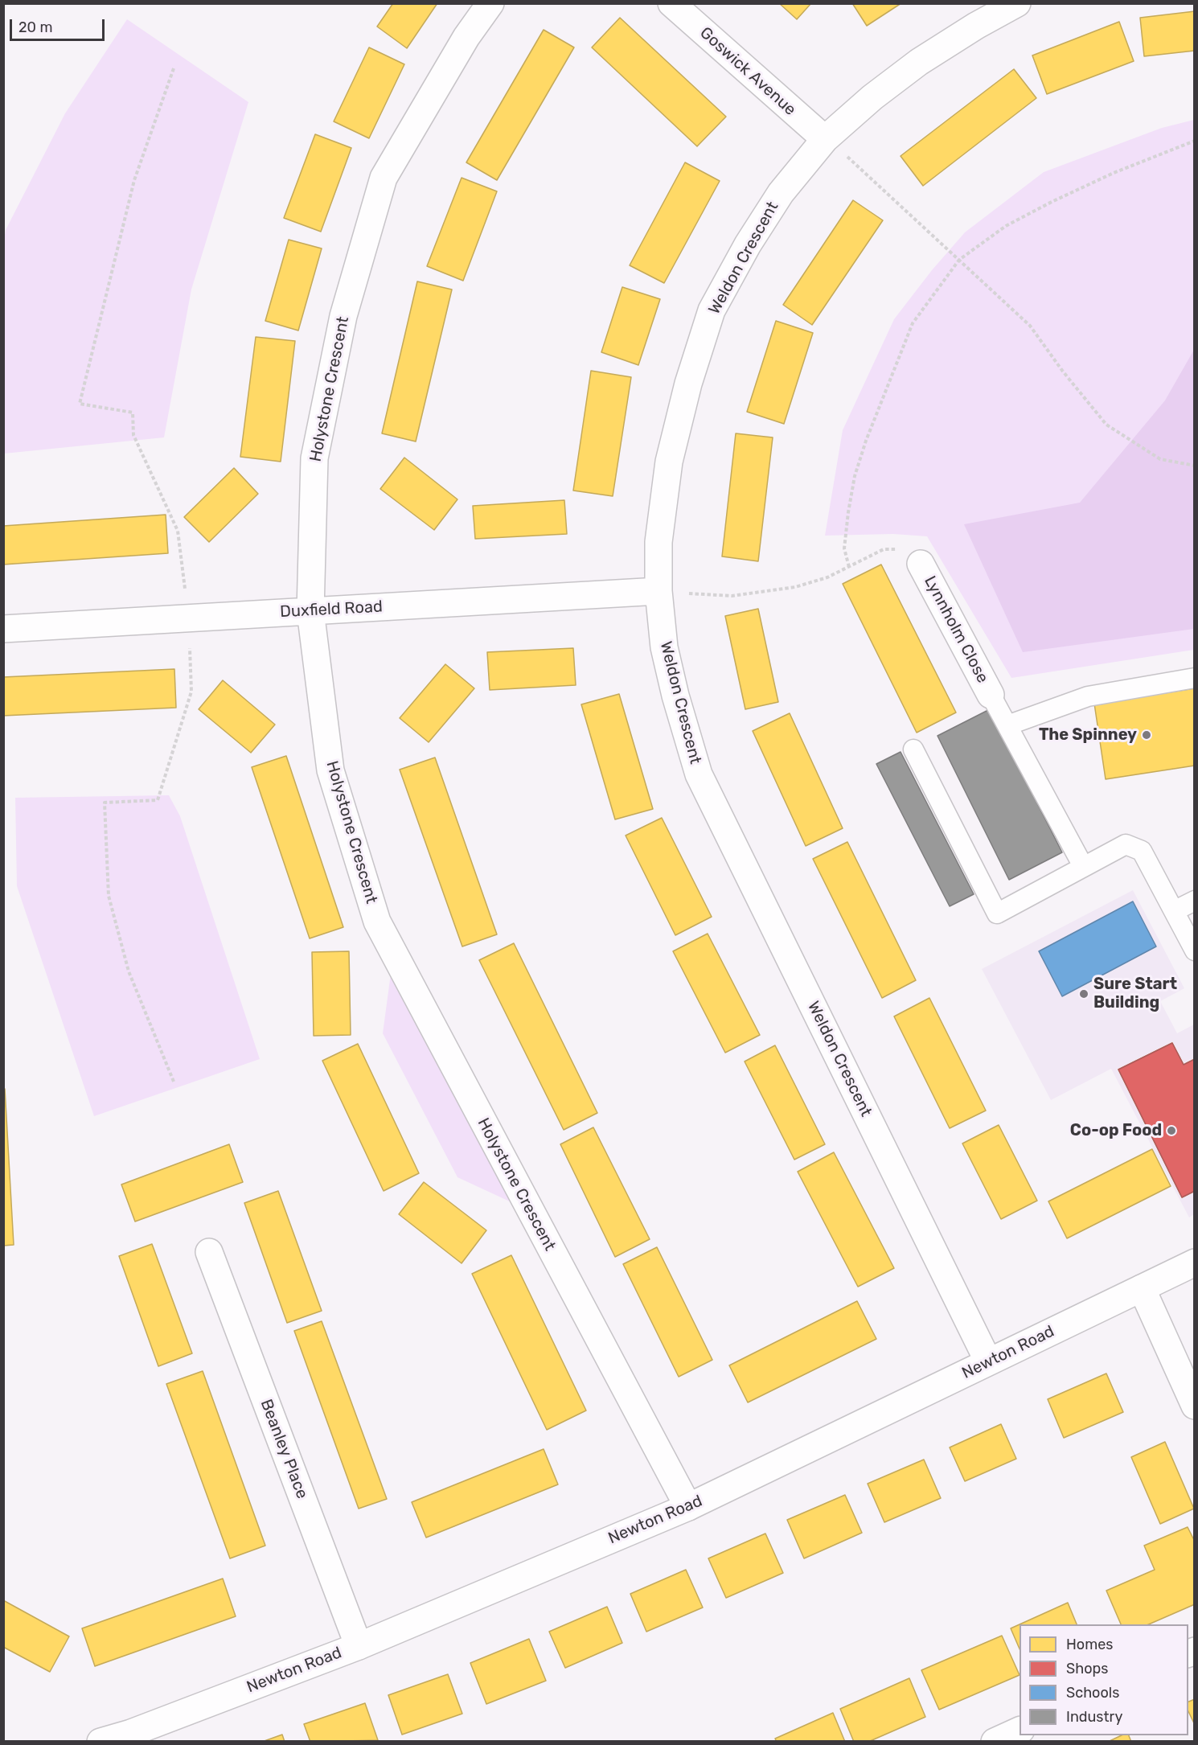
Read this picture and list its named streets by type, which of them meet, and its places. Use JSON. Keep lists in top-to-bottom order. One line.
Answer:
{"streets":{"street":["Goswick Avenue","Weldon Crescent","Holystone Crescent","Duxfield Road","Lynnholm Close","Newton Road","Beanley Place"]},"crossings":[["Goswick Avenue","Weldon Crescent"],["Weldon Crescent","Duxfield Road"],["Weldon Crescent","Newton Road"],["Holystone Crescent","Duxfield Road"],["Holystone Crescent","Newton Road"],["Newton Road","Beanley Place"]],"places":["The Spinney","Sure Start Building","Co-op Food"],"legend":["Homes","Shops","Schools","Industry"],"scale_bar":"20 m"}
